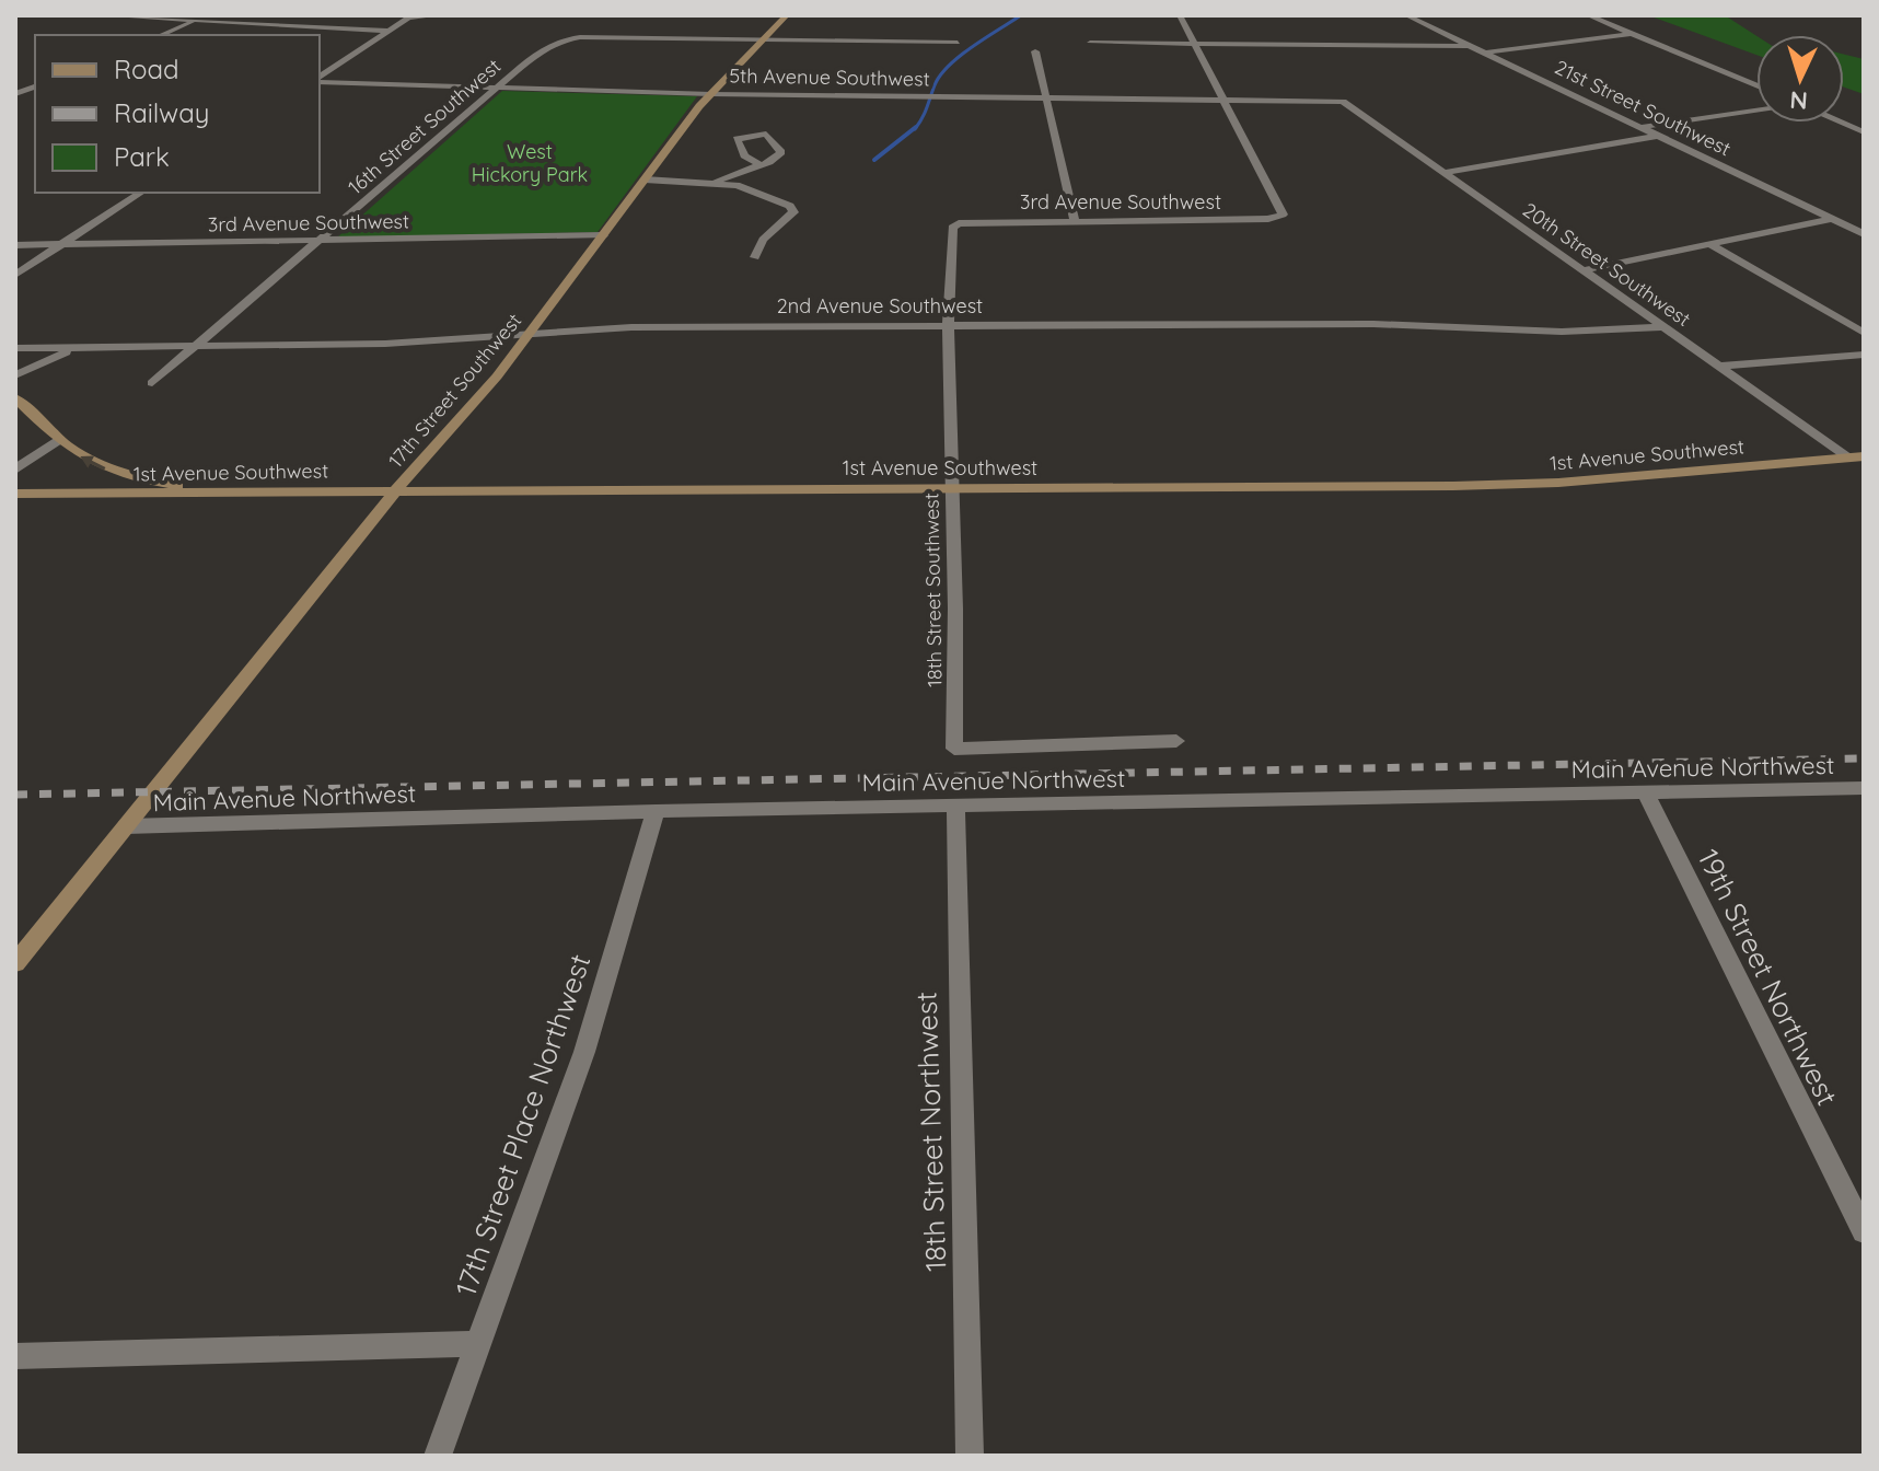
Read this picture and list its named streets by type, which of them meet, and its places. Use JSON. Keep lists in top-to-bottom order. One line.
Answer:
{"streets":{"main road":["17th Street Southwest","1st Avenue Southwest"],"street":["5th Avenue Southwest","21st Street Southwest","16th Street Southwest","3rd Avenue Southwest","20th Street Southwest","2nd Avenue Southwest","18th Street Southwest","Main Avenue Northwest","19th Street Northwest","17th Street Place Northwest","18th Street Northwest"]},"crossings":[["5th Avenue Southwest","16th Street Southwest"],["5th Avenue Southwest","3rd Avenue Southwest"],["5th Avenue Southwest","20th Street Southwest"],["5th Avenue Southwest","17th Street Southwest"],["16th Street Southwest","3rd Avenue Southwest"],["16th Street Southwest","2nd Avenue Southwest"],["16th Street Southwest","17th Street Southwest"],["3rd Avenue Southwest","17th Street Southwest"],["3rd Avenue Southwest","18th Street Southwest"],["20th Street Southwest","2nd Avenue Southwest"],["20th Street Southwest","1st Avenue Southwest"],["2nd Avenue Southwest","17th Street Southwest"],["2nd Avenue Southwest","18th Street Southwest"],["17th Street Southwest","1st Avenue Southwest"],["17th Street Southwest","Main Avenue Northwest"],["1st Avenue Southwest","18th Street Southwest"],["Main Avenue Northwest","19th Street Northwest"],["Main Avenue Northwest","17th Street Place Northwest"],["Main Avenue Northwest","18th Street Northwest"]],"parks":["West Hickory Park"],"legend":["Road","Railway","Park"],"north":"bottom"}
